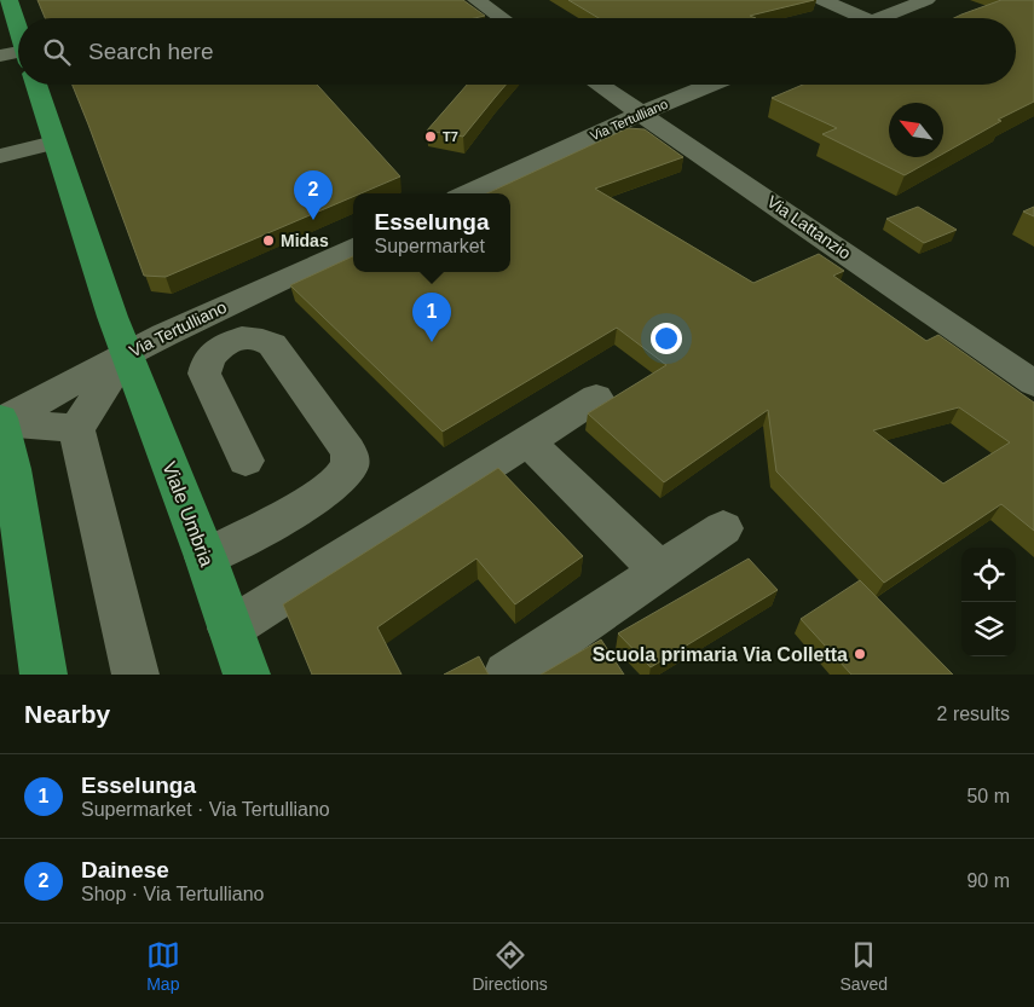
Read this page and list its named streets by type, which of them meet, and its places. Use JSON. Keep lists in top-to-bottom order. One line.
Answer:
{"streets":{"main road":["Viale Umbria"],"street":["Via Tertulliano","Via Lattanzio"]},"crossings":[["Via Tertulliano","Via Lattanzio"],["Via Tertulliano","Viale Umbria"]],"places":["T7","Midas","Scuola primaria Via Colletta"],"north":"top left","page":{"search":"Search here","pins":["2","1"],"popup":["Esselunga","Supermarket"],"heading":["Nearby","2 results"],"list":[{"mark":"1","name":"Esselunga","note":"Supermarket · Via Tertulliano","value":"50 m"},{"mark":"2","name":"Dainese","note":"Shop · Via Tertulliano","value":"90 m"}],"nav":["Map","Directions","Saved"]}}
